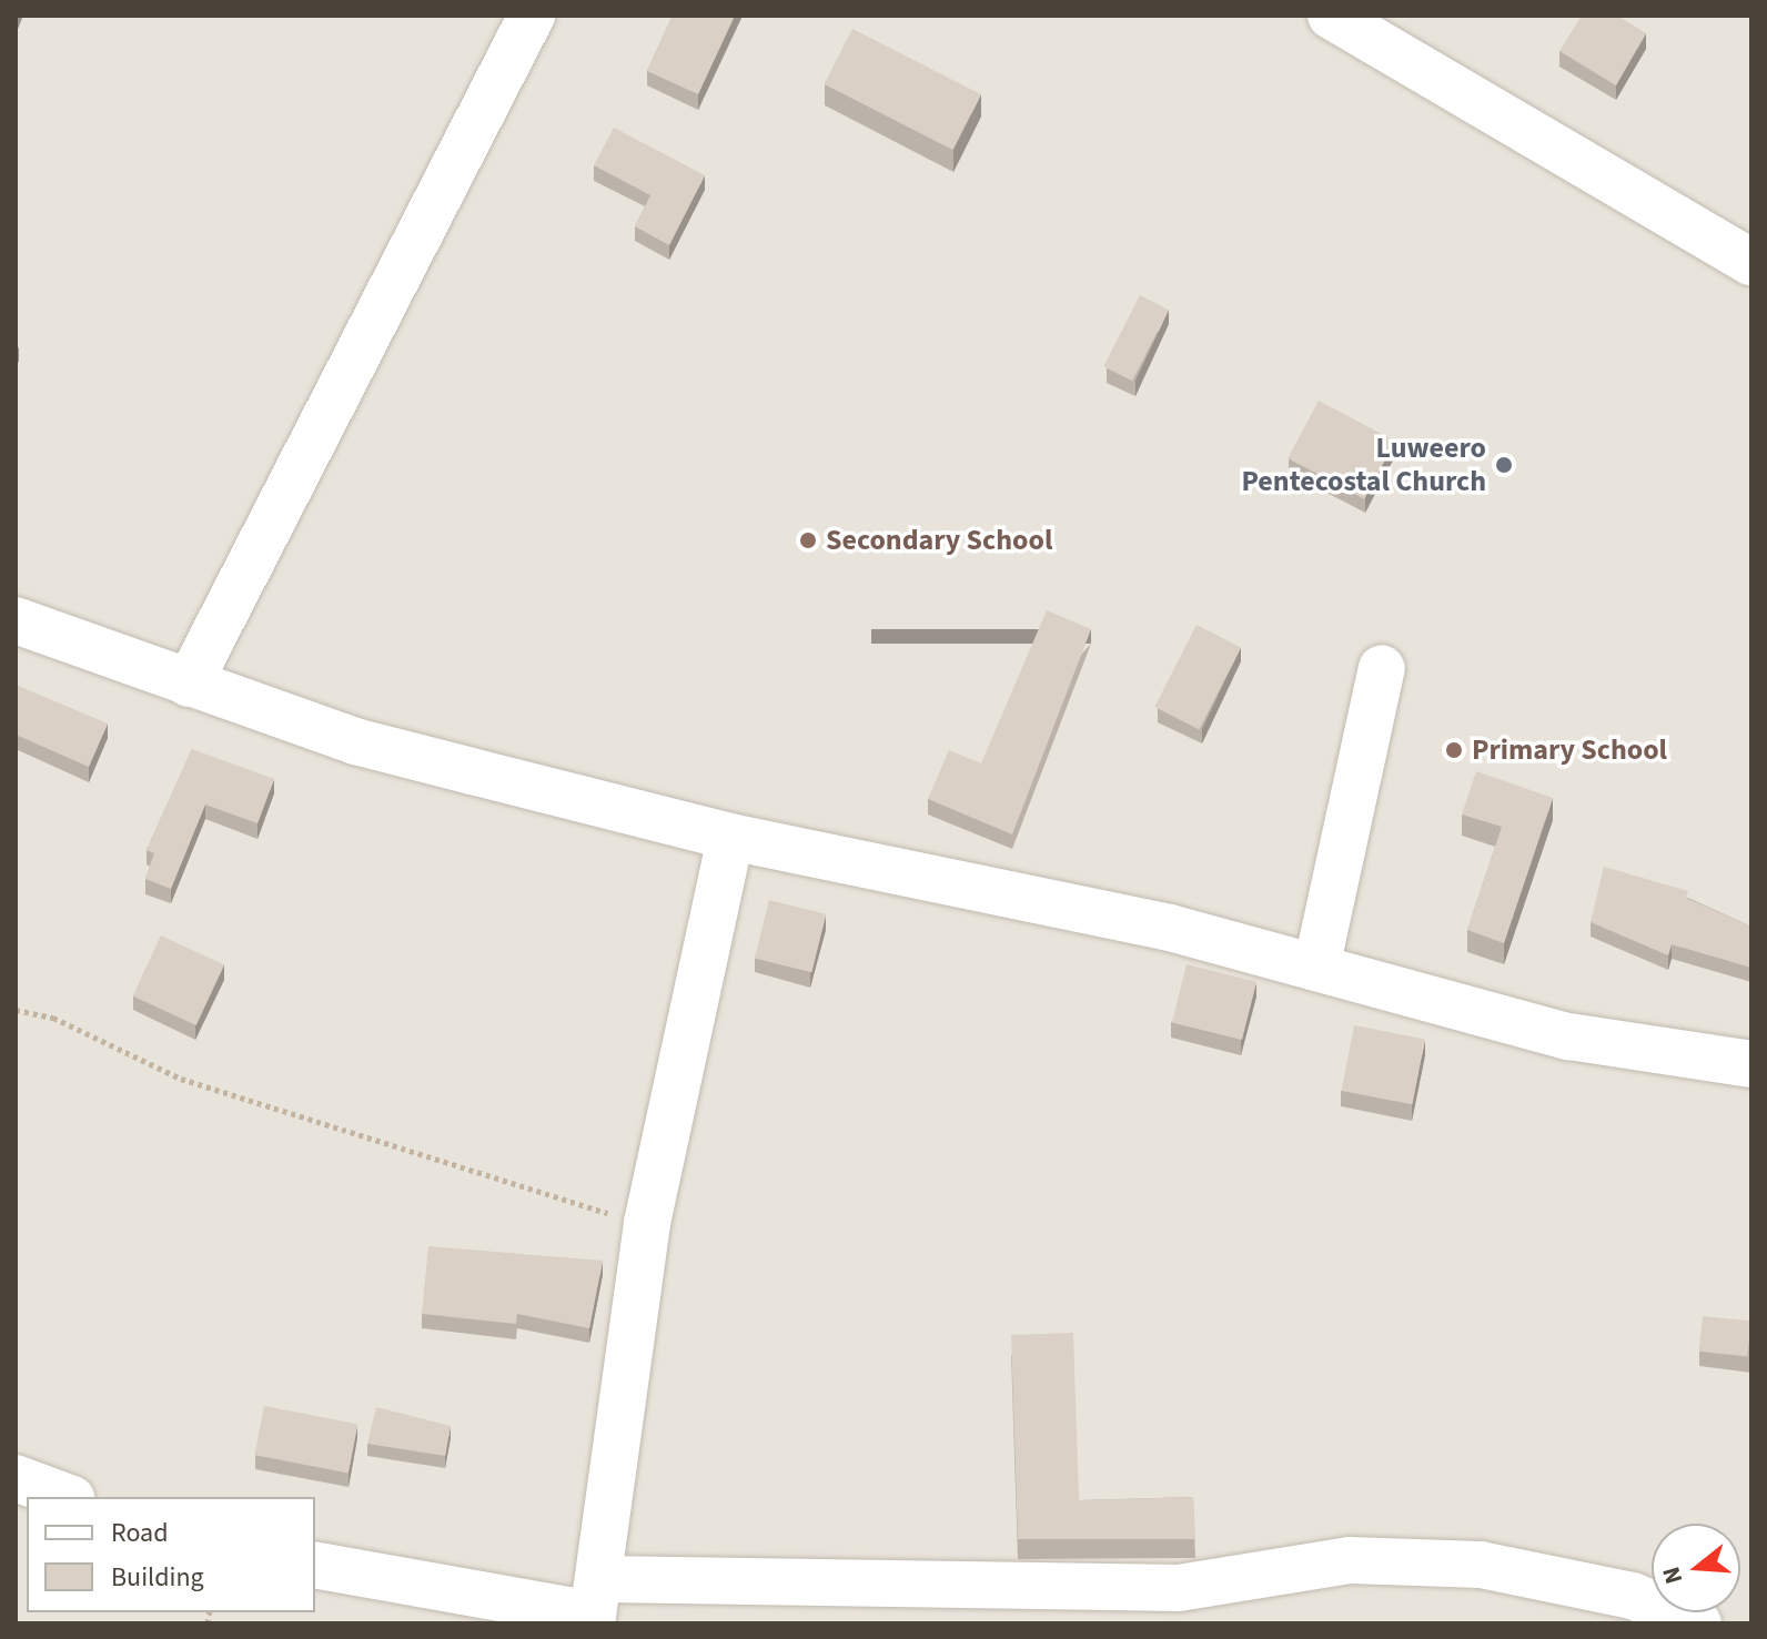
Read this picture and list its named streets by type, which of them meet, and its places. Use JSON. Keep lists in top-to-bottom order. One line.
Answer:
{"places":["Luweero Pentecostal Church","Secondary School","Primary School"],"legend":["Road","Building"],"north":"left"}
